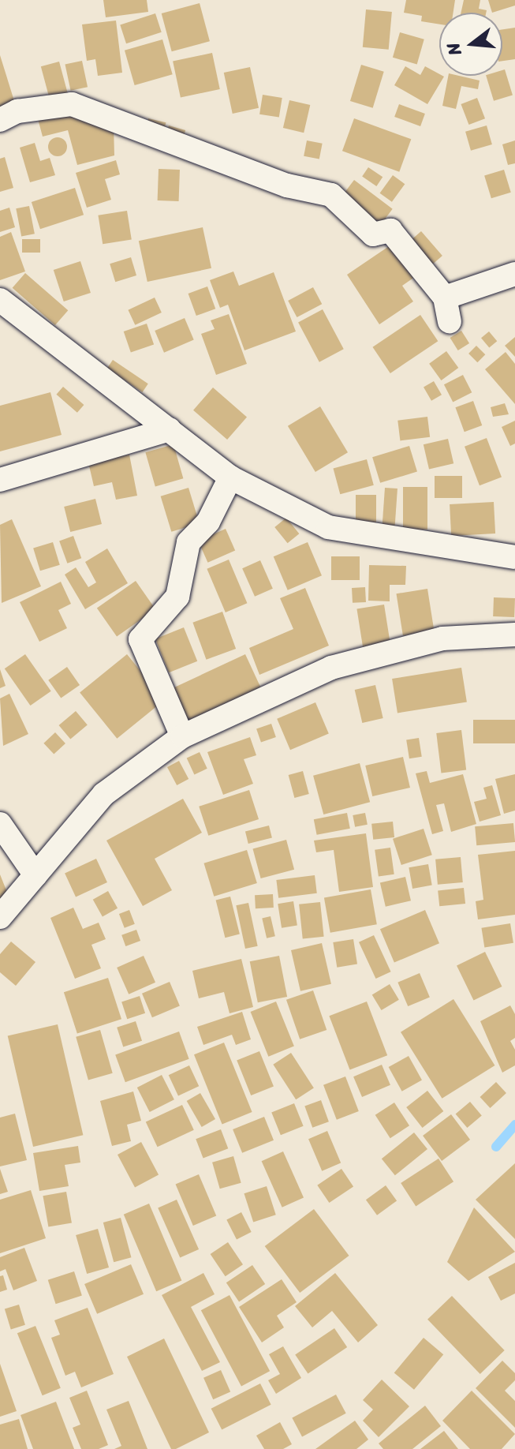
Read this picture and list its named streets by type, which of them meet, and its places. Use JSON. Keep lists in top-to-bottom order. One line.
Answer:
{"north":"left"}
